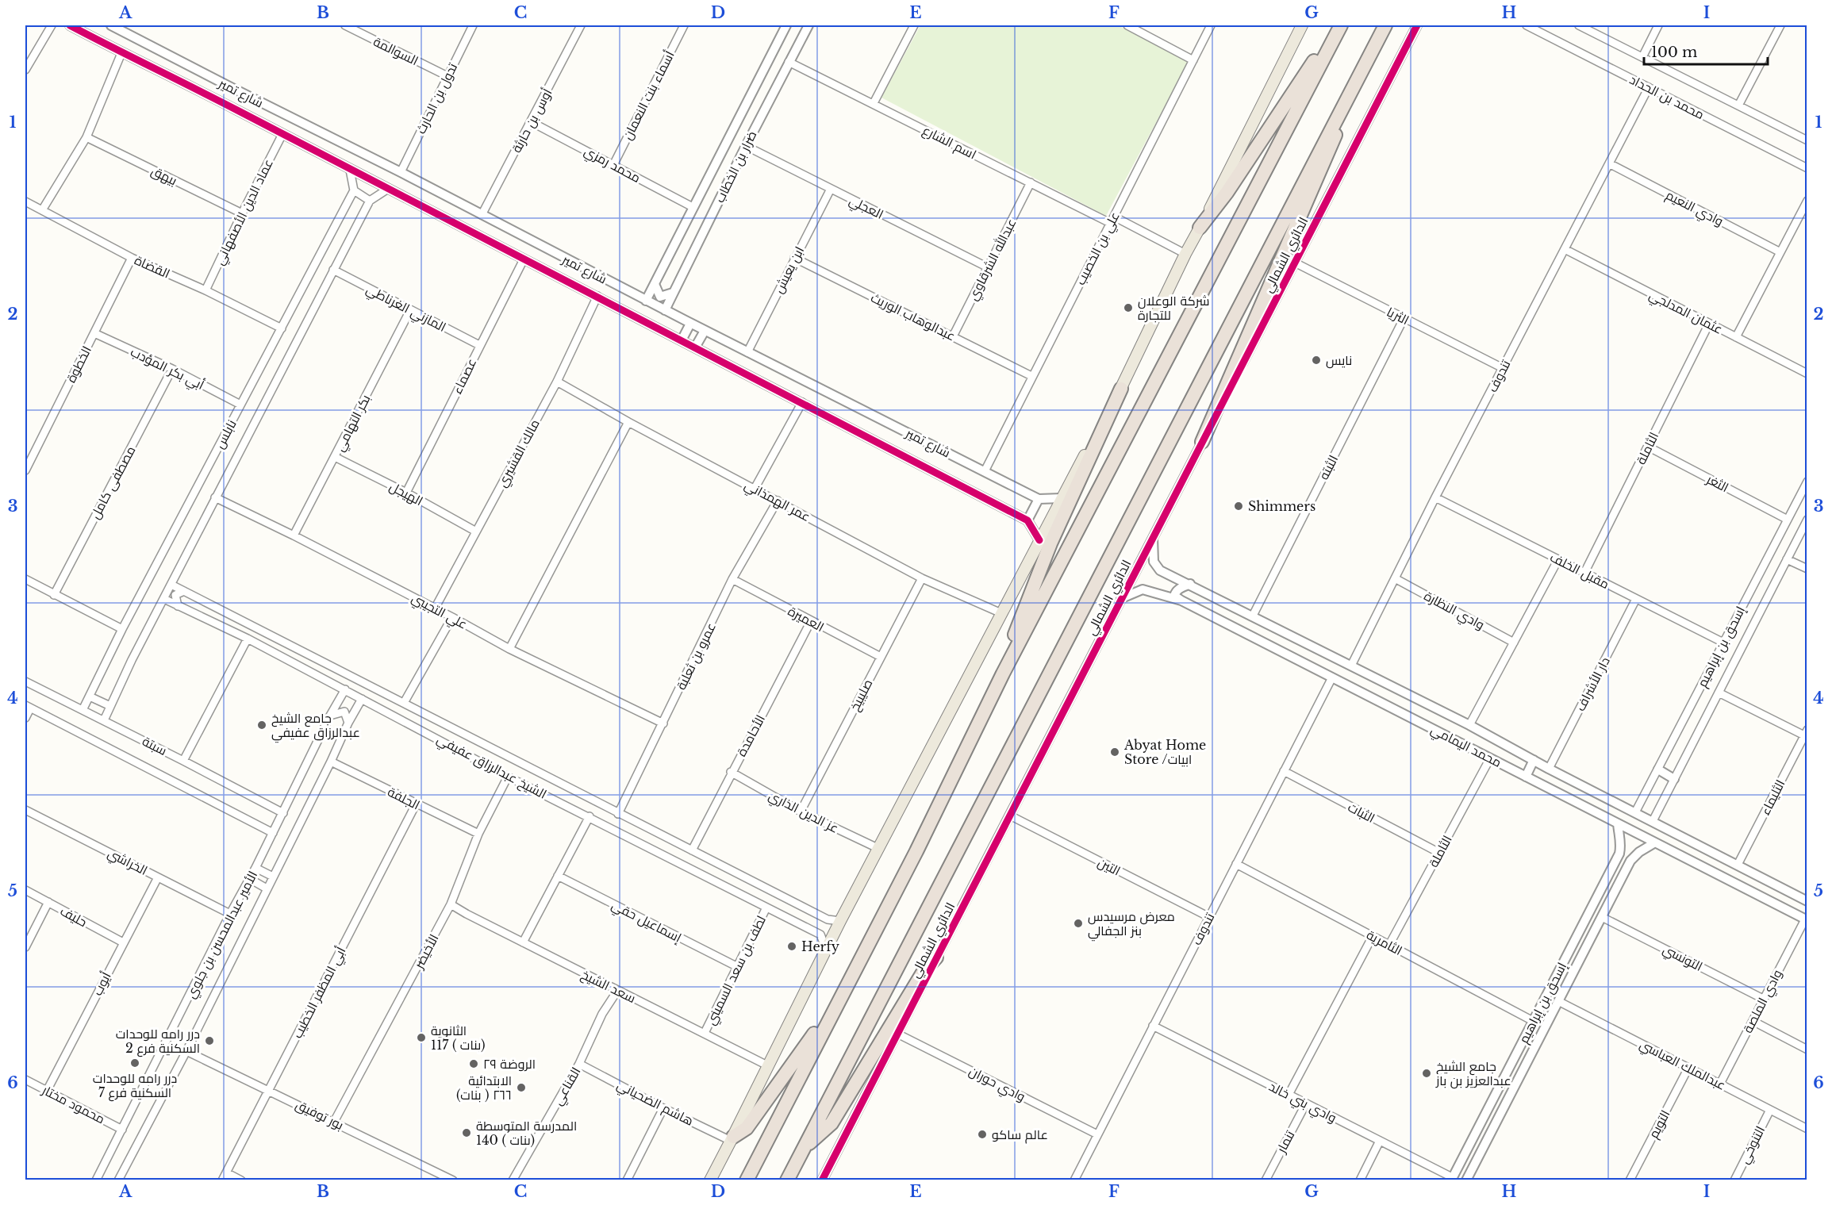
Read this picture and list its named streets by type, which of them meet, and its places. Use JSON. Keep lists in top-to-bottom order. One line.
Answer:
{"streets":{"highway":["الدائري الشمالي"],"street":["السوالمة","شارع تمير","أسماء بنت النعمان","محمد بن الحداد","تدول بن الحارث","أوس بن حارثة","اسم الشارع","محمد رمزي","ضرار بن الخطاب","بيهق","العجلي","وادي النعيم","عماد الدين الأصفهاني","علي بن الخصيب","عبدالله الشرقاوي","القضاة","ابن يعيش","المازني الغرناطي","عثمان المدلجي","الثريا","عبدالوهاب الوريث","الخطوة","أبي بكر المؤدب","عصماء","تندوف","بكر التهامي","نابلس","الثاملة","مالك القشيري","الثبته","مصطفى كامل","الثغر","الهيجل","عمر الهمذاني","مقبل الخلف","وادي النظارة","علي التجيبي","العميرة","إسحق بن إبراهيم","عمرو بن ثعلبة","دار الأشراف","صليبيخ","الأحامدة","سبتة","محمد اليمامي","الشيخ عبدالرزاق عفيفي","الثليماء","الجلفة","عز الدين الذاري","الثبات","الخراشي","التين","حليف","إسماعيل حقي","الأمير عبدالمحسن بن جلوي","الثامرية","الأخيضر","التونسي","لطف بن سعد السميني","أيوب","سعد الشيخ","أبي المظفر الخطيب","وادي الملصة","عبدالملك العباسي","وادي حوران","القناعي","وادي بني خالد","هاشم الضحياني","محمود مختار","بور توفيق","التويم","تنمار","التنوخي"]},"crossings":[["السوالمة","تدول بن الحارث"],["شارع تمير","تدول بن الحارث"],["شارع تمير","أوس بن حارثة"],["شارع تمير","ضرار بن الخطاب"],["شارع تمير","علي بن الخصيب"],["شارع تمير","ابن يعيش"],["أسماء بنت النعمان","محمد رمزي"],["محمد بن الحداد","تندوف"],["أوس بن حارثة","محمد رمزي"],["اسم الشارع","ضرار بن الخطاب"],["اسم الشارع","علي بن الخصيب"],["اسم الشارع","عبدالله الشرقاوي"],["محمد رمزي","ضرار بن الخطاب"],["ضرار بن الخطاب","العجلي"],["بيهق","عماد الدين الأصفهاني"],["العجلي","عبدالله الشرقاوي"],["العجلي","ابن يعيش"],["وادي النعيم","تندوف"],["عماد الدين الأصفهاني","القضاة"],["علي بن الخصيب","عبدالوهاب الوريث"],["الدائري الشمالي","الثريا"],["الدائري الشمالي","محمد اليمامي"],["الدائري الشمالي","التين"],["الدائري الشمالي","وادي حوران"],["عبدالله الشرقاوي","عبدالوهاب الوريث"],["القضاة","الخطوة"],["القضاة","نابلس"],["ابن يعيش","عبدالوهاب الوريث"],["المازني الغرناطي","عصماء"],["المازني الغرناطي","بكر التهامي"],["المازني الغرناطي","نابلس"],["عثمان المدلجي","تندوف"],["عثمان المدلجي","الثاملة"],["الثريا","تندوف"],["الثريا","الثبته"],["الخطوة","أبي بكر المؤدب"],["أبي بكر المؤدب","نابلس"],["أبي بكر المؤدب","مصطفى كامل"],["عصماء","الهيجل"],["تندوف","مقبل الخلف"],["تندوف","وادي النظارة"],["تندوف","محمد اليمامي"],["تندوف","الثبات"],["تندوف","التين"],["تندوف","الثامرية"],["تندوف","وادي حوران"],["تندوف","وادي بني خالد"],["بكر التهامي","الهيجل"],["بكر التهامي","علي التجيبي"],["نابلس","علي التجيبي"],["نابلس","سبتة"],["نابلس","الشيخ عبدالرزاق عفيفي"],["الثاملة","الثغر"],["الثاملة","مقبل الخلف"],["الثاملة","محمد اليمامي"],["الثاملة","الثبات"],["الثاملة","الثامرية"],["مالك القشيري","الهيجل"],["مالك القشيري","عمر الهمذاني"],["مالك القشيري","علي التجيبي"],["الثبته","محمد اليمامي"],["الثغر","إسحق بن إبراهيم"],["عمر الهمذاني","عمرو بن ثعلبة"],["عمر الهمذاني","صليبيخ"],["مقبل الخلف","إسحق بن إبراهيم"],["مقبل الخلف","دار الأشراف"],["علي التجيبي","عمرو بن ثعلبة"],["العميرة","عمرو بن ثعلبة"],["العميرة","صليبيخ"],["العميرة","الأحامدة"],["إسحق بن إبراهيم","محمد اليمامي"],["إسحق بن إبراهيم","الثامرية"],["إسحق بن إبراهيم","التونسي"],["إسحق بن إبراهيم","عبدالملك العباسي"],["إسحق بن إبراهيم","وادي بني خالد"],["عمرو بن ثعلبة","الشيخ عبدالرزاق عفيفي"],["دار الأشراف","محمد اليمامي"],["صليبيخ","عز الدين الذاري"],["الأحامدة","الشيخ عبدالرزاق عفيفي"],["الأحامدة","عز الدين الذاري"],["سبتة","الأمير عبدالمحسن بن جلوي"],["محمد اليمامي","الثليماء"],["محمد اليمامي","وادي الملصة"],["الشيخ عبدالرزاق عفيفي","الأمير عبدالمحسن بن جلوي"],["الشيخ عبدالرزاق عفيفي","الأخيضر"],["الشيخ عبدالرزاق عفيفي","لطف بن سعد السميني"],["الجلفة","الأمير عبدالمحسن بن جلوي"],["الجلفة","الأخيضر"],["الجلفة","أبي المظفر الخطيب"],["الخراشي","الأمير عبدالمحسن بن جلوي"],["الخراشي","أيوب"],["حليف","أيوب"],["إسماعيل حقي","لطف بن سعد السميني"],["الأمير عبدالمحسن بن جلوي","محمود مختار"],["الأمير عبدالمحسن بن جلوي","بور توفيق"],["الأخيضر","سعد الشيخ"],["الأخيضر","بور توفيق"],["التونسي","وادي الملصة"],["لطف بن سعد السميني","سعد الشيخ"],["أيوب","محمود مختار"],["سعد الشيخ","القناعي"],["أبي المظفر الخطيب","بور توفيق"],["وادي الملصة","عبدالملك العباسي"],["عبدالملك العباسي","التويم"],["عبدالملك العباسي","التنوخي"],["القناعي","هاشم الضحياني"],["وادي بني خالد","تنمار"]],"places":["شركة الوعلان للتجارة","نايس","Shimmers","جامع الشيخ عبدالرزاق عفيفي","Abyat Home Store /ابيات","معرض مرسيدس بنز الجفالي","Herfy","الثانوية 117 ( بنات)","درر رامه للوحدات السكنية فرع 2","درر رامه للوحدات السكنية فرع 7","الروضة ٢٩","جامع الشيخ عبدالعزيز بن باز","الابتدائية ٢٦٦ ( بنات)","المدرسة المتوسطة 140 ( بنات)","عالم ساكو"],"scale_bar":"100 m","grid":{"columns":["A","B","C","D","E","F","G","H","I"],"rows":["1","2","3","4","5","6"]}}
